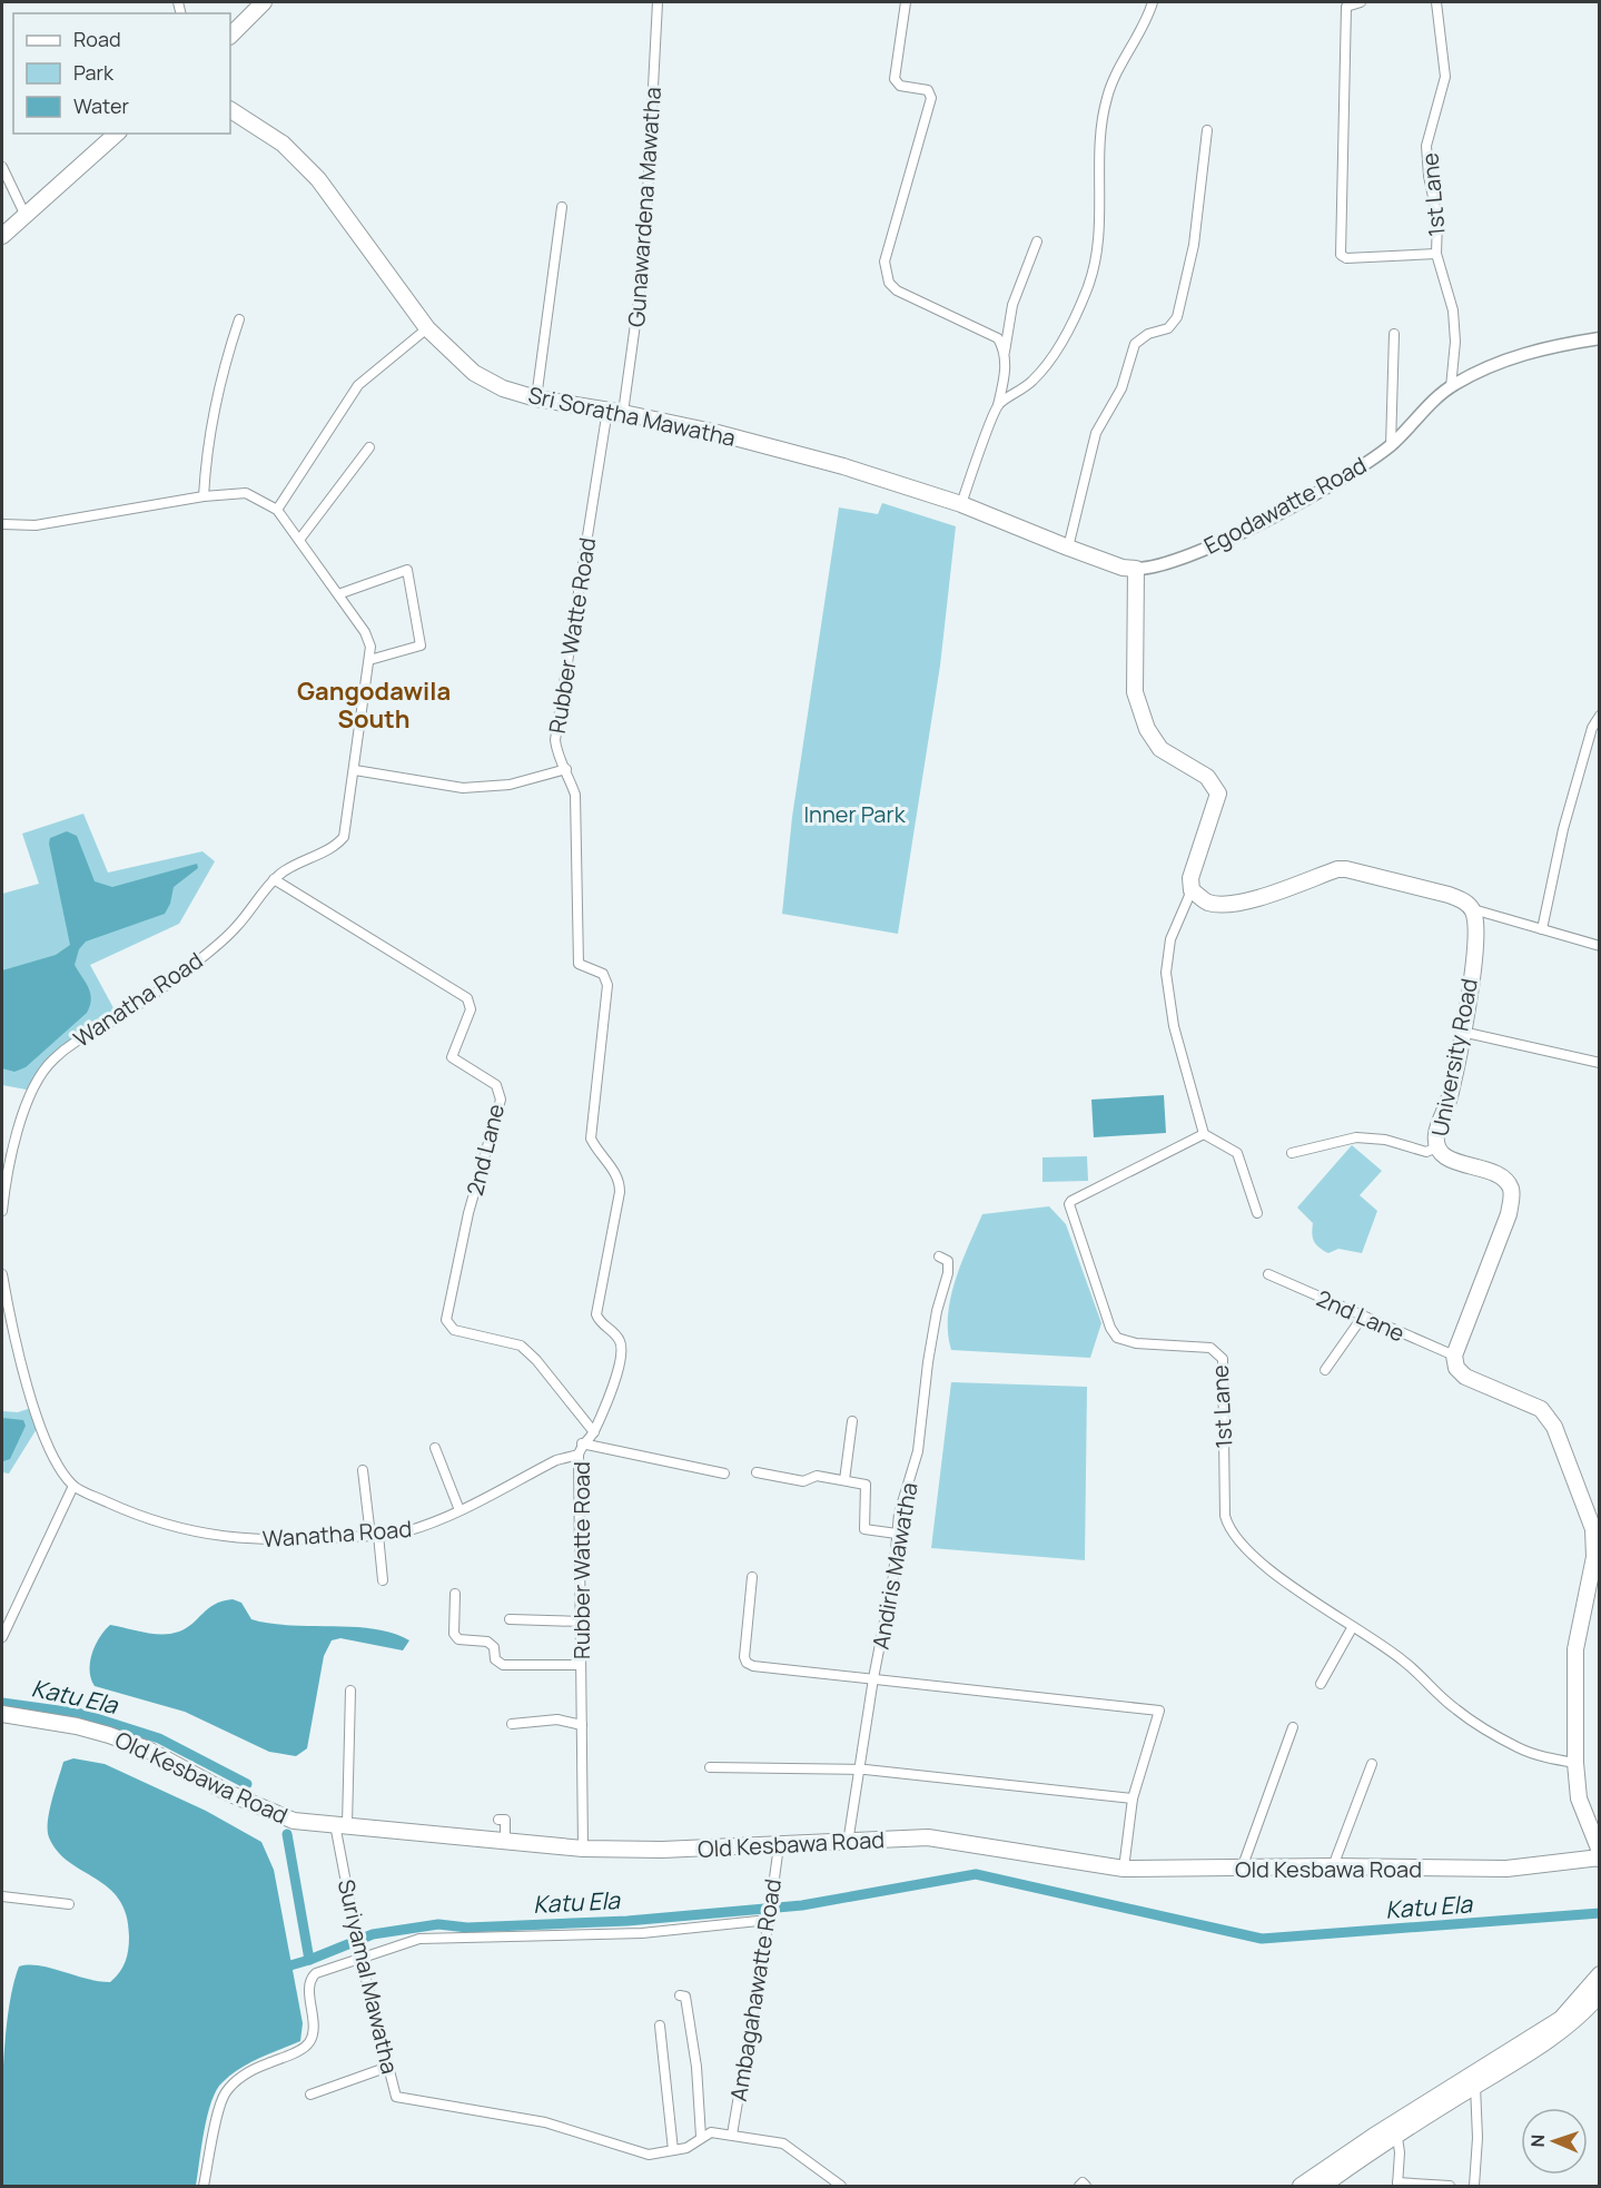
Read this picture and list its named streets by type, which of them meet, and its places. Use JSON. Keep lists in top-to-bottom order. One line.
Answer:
{"streets":{"main road":["Sri Soratha Mawatha","University Road","Old Kesbawa Road"],"street":["1st Lane","Gunawardena Mawatha","Egodawatte Road","Rubber Watte Road","Wanatha Road","2nd Lane","Andiris Mawatha","Suriyamal Mawatha","Ambagahawatte Road"]},"crossings":[["1st Lane","Egodawatte Road"],["Gunawardena Mawatha","Sri Soratha Mawatha"],["Gunawardena Mawatha","Rubber Watte Road"],["Sri Soratha Mawatha","Egodawatte Road"],["Sri Soratha Mawatha","Rubber Watte Road"],["Rubber Watte Road","Wanatha Road"],["Rubber Watte Road","2nd Lane"],["Rubber Watte Road","Old Kesbawa Road"],["Wanatha Road","2nd Lane"],["University Road","2nd Lane"],["Andiris Mawatha","Old Kesbawa Road"],["Old Kesbawa Road","Suriyamal Mawatha"],["Old Kesbawa Road","Ambagahawatte Road"],["Suriyamal Mawatha","Ambagahawatte Road"]],"districts":["Gangodawila South"],"water":["Katu Ela"],"parks":["Inner Park"],"legend":["Road","Park","Water"],"north":"left"}
